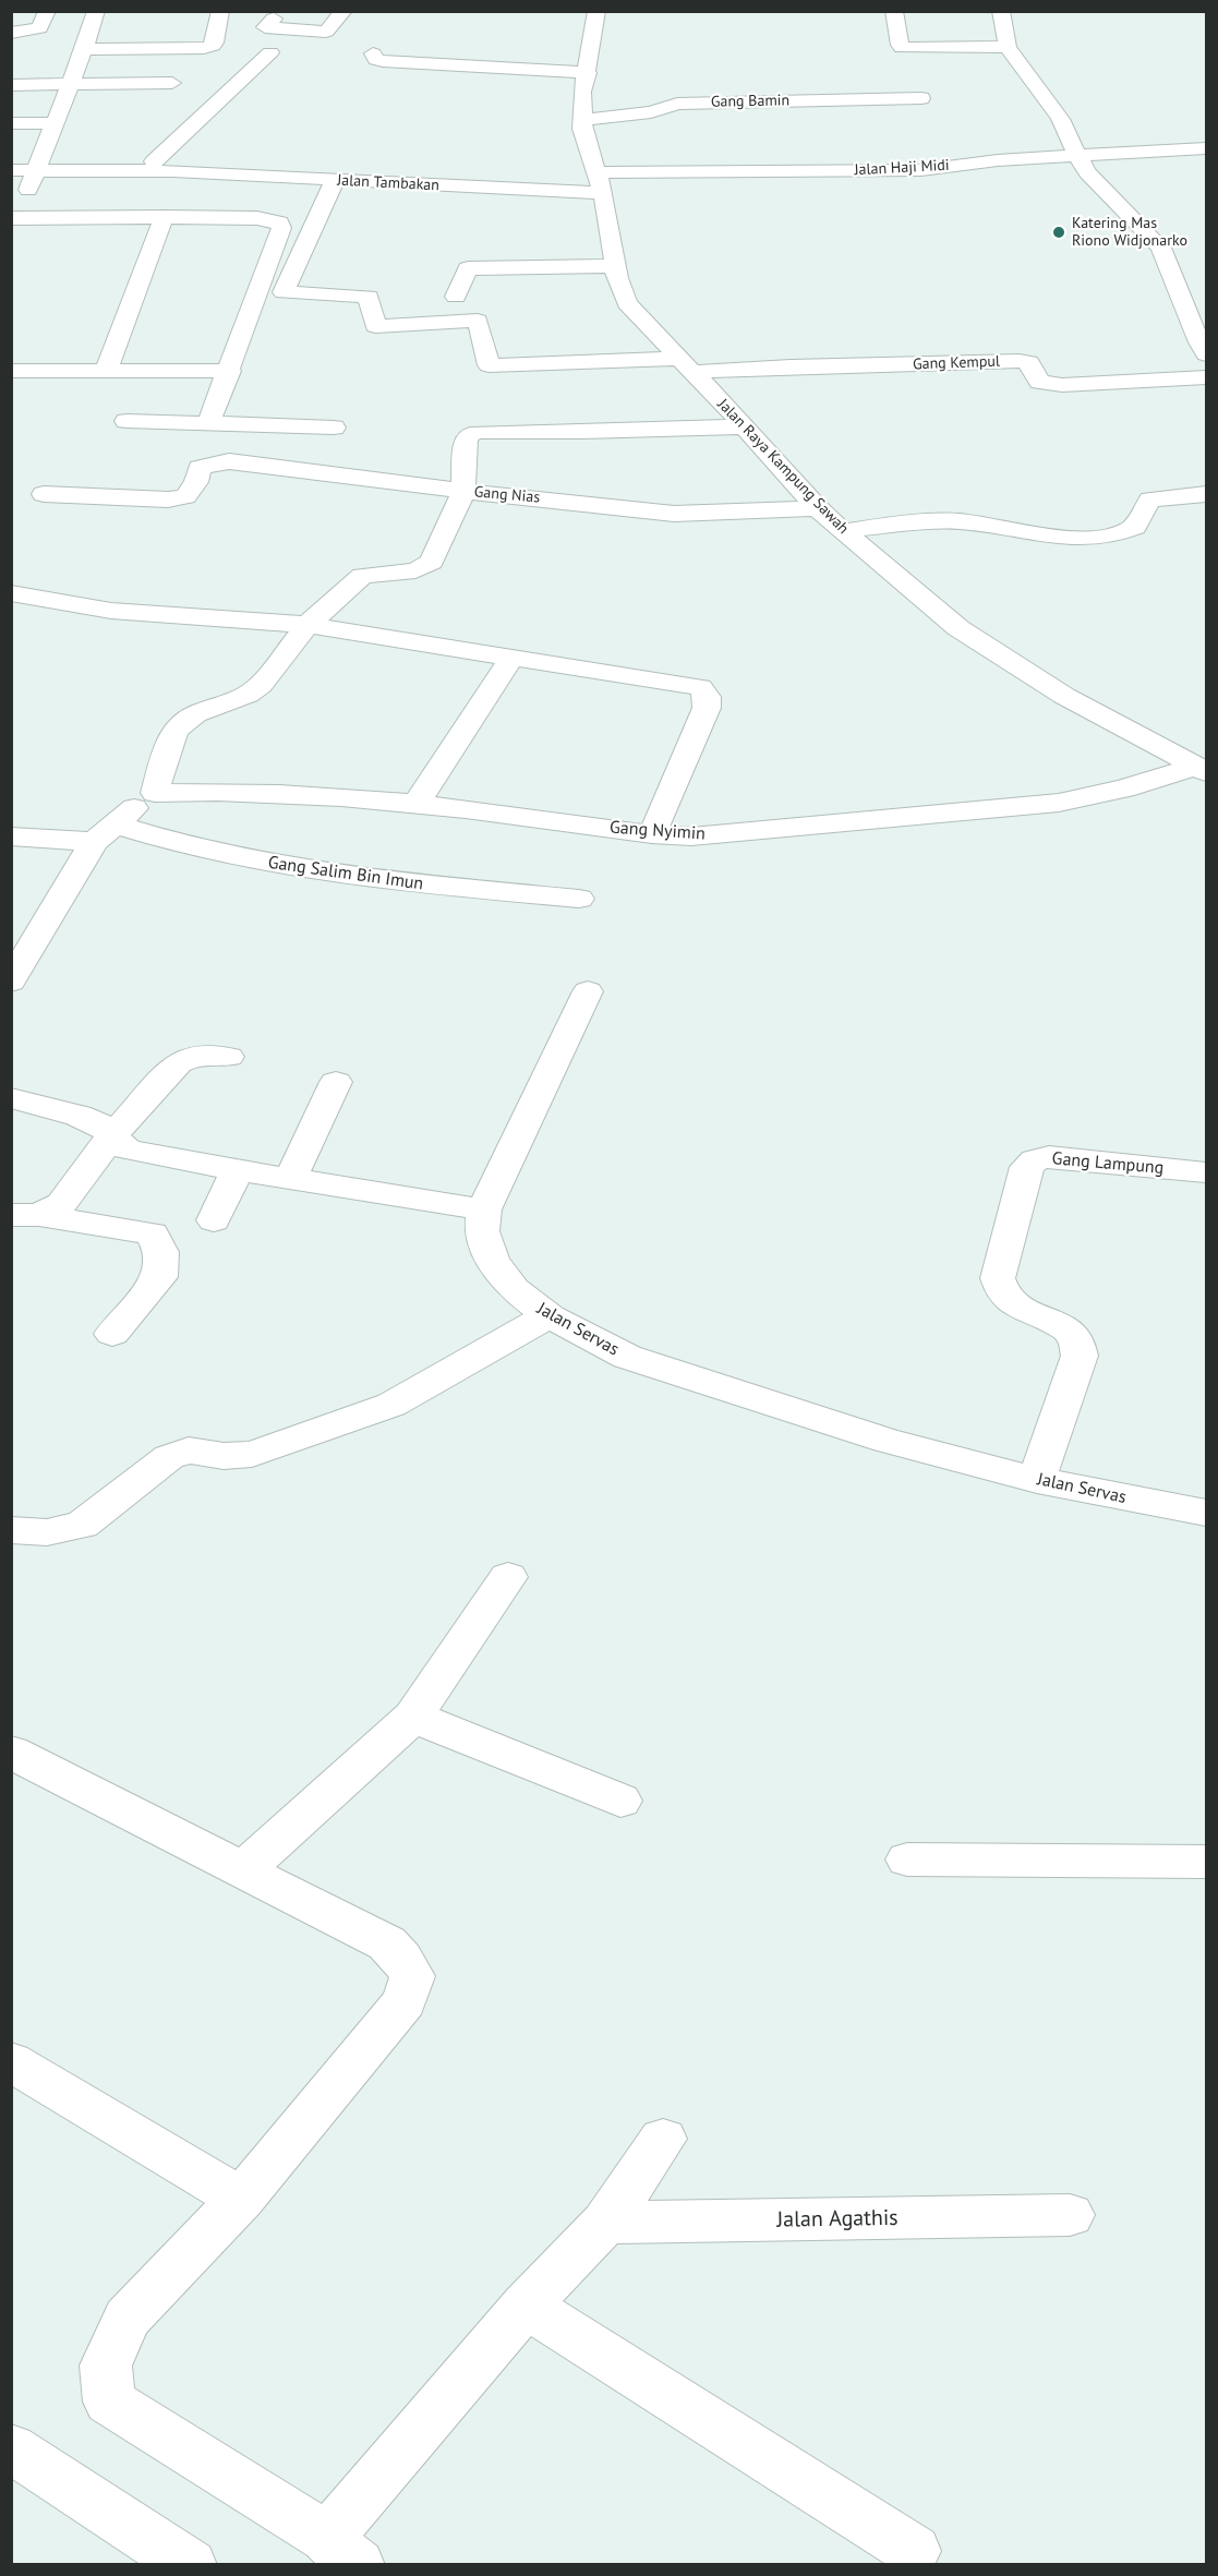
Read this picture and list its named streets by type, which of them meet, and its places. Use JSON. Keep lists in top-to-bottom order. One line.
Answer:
{"streets":{"street":["Gang Bamin","Jalan Haji Midi","Jalan Tambakan","Gang Kempul","Jalan Raya Kampung Sawah","Gang Nias","Gang Nyimin","Gang Salim Bin Imun","Gang Lampung","Jalan Servas","Jalan Agathis"]},"crossings":[["Gang Bamin","Jalan Raya Kampung Sawah"],["Jalan Haji Midi","Jalan Tambakan"],["Jalan Haji Midi","Jalan Raya Kampung Sawah"],["Jalan Tambakan","Jalan Raya Kampung Sawah"],["Gang Kempul","Jalan Raya Kampung Sawah"],["Jalan Raya Kampung Sawah","Gang Nias"],["Jalan Raya Kampung Sawah","Gang Nyimin"],["Gang Nias","Gang Nyimin"],["Gang Lampung","Jalan Servas"]],"places":["Katering Mas Riono Widjonarko"]}
